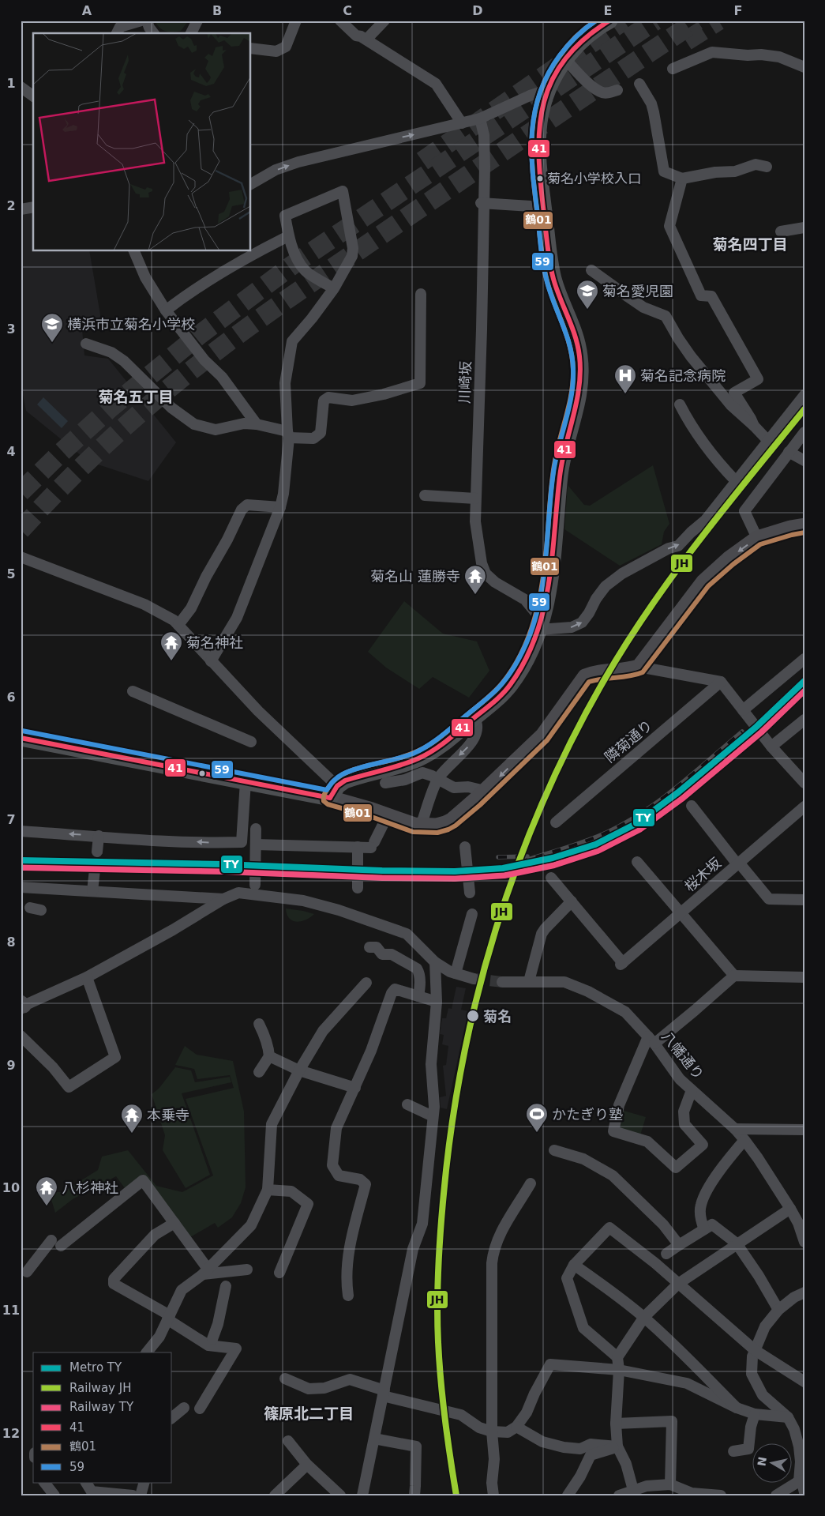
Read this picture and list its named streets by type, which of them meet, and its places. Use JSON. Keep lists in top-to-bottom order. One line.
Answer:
{"streets":{"street":["川崎坂","隣菊通り","桜木坂","八幡通り"]},"districts":["菊名四丁目","菊名五丁目","篠原北二丁目"],"places":{"other":["菊名小学校入口","菊名"],"school or university":["菊名愛児園","横浜市立菊名小学校"],"hospital":["菊名記念病院"],"temple":["菊名山 蓮勝寺","菊名神社","本乗寺","八杉神社"],"sports":["かたぎり塾"]},"lines":["transit line 41","transit line 鶴01","transit line 59","rail line JH","metro line TY","rail line TY"],"legend":["Metro TY","Railway JH","Railway TY","41","鶴01","59"],"north":"left","grid":{"columns":["A","B","C","D","E","F"],"rows":["1","2","3","4","5","6","7","8","9","10","11","12"]}}
